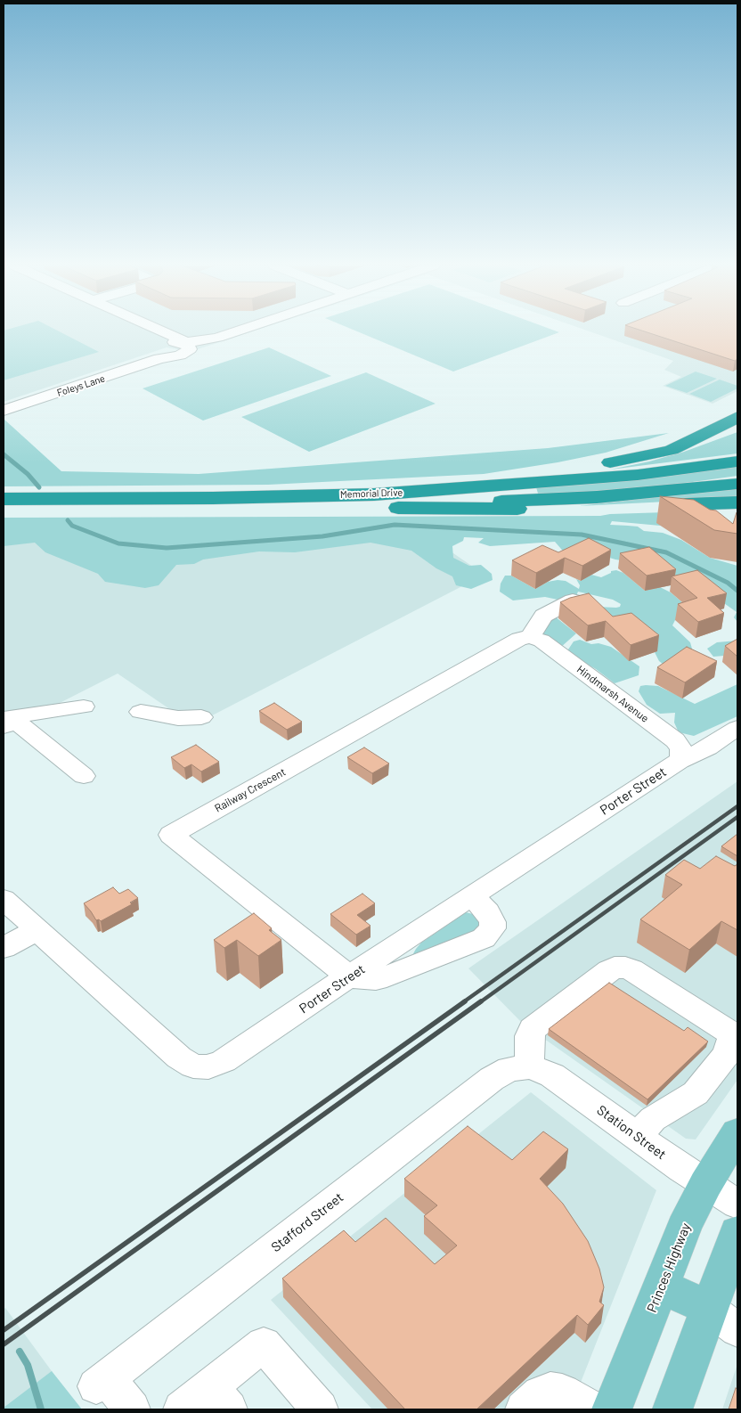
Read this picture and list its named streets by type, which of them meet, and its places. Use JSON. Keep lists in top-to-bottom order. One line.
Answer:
{"streets":{"highway":["Memorial Drive"],"main road":["Princes Highway"],"street":["Foleys Lane","Hindmarsh Avenue","Railway Crescent","Porter Street","Station Street","Stafford Street"]},"crossings":[["Hindmarsh Avenue","Railway Crescent"],["Hindmarsh Avenue","Porter Street"],["Railway Crescent","Porter Street"],["Station Street","Stafford Street"],["Station Street","Princes Highway"]]}
